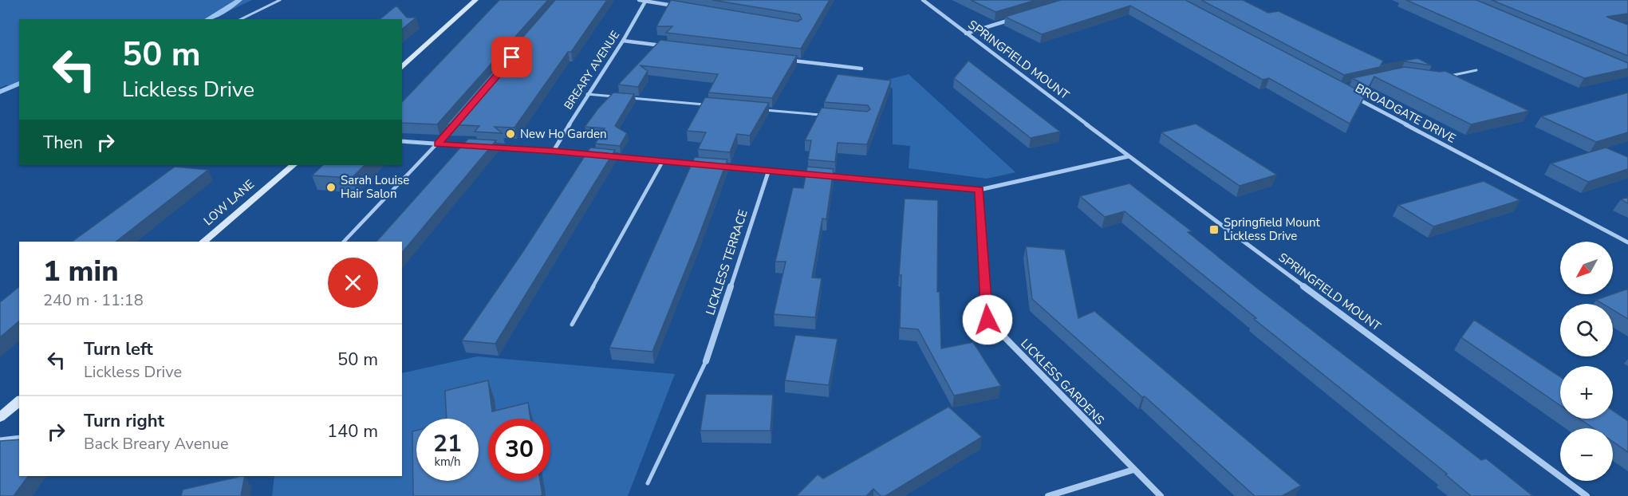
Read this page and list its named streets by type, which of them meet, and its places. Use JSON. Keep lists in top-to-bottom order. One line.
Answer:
{"streets":{"street":["SPRINGFIELD MOUNT","BREARY AVENUE","BROADGATE DRIVE","LOW LANE","LICKLESS TERRACE","LICKLESS GARDENS"]},"places":{"other":["New Ho Garden","Sarah Louise Hair Salon"],"transit":["Springfield Mount Lickless Drive"]},"north":"bottom left","page":{"turn":["50 m","Lickless Drive"],"then":"Then","map_buttons":["+","−"],"heading":["1 min","240 m · 11:18"],"list":[{"name":"Turn left","note":"Lickless Drive","value":"50 m"},{"name":"Turn right","note":"Back Breary Avenue","value":"140 m"}],"speed":"21 km/h","limit":"30"}}
